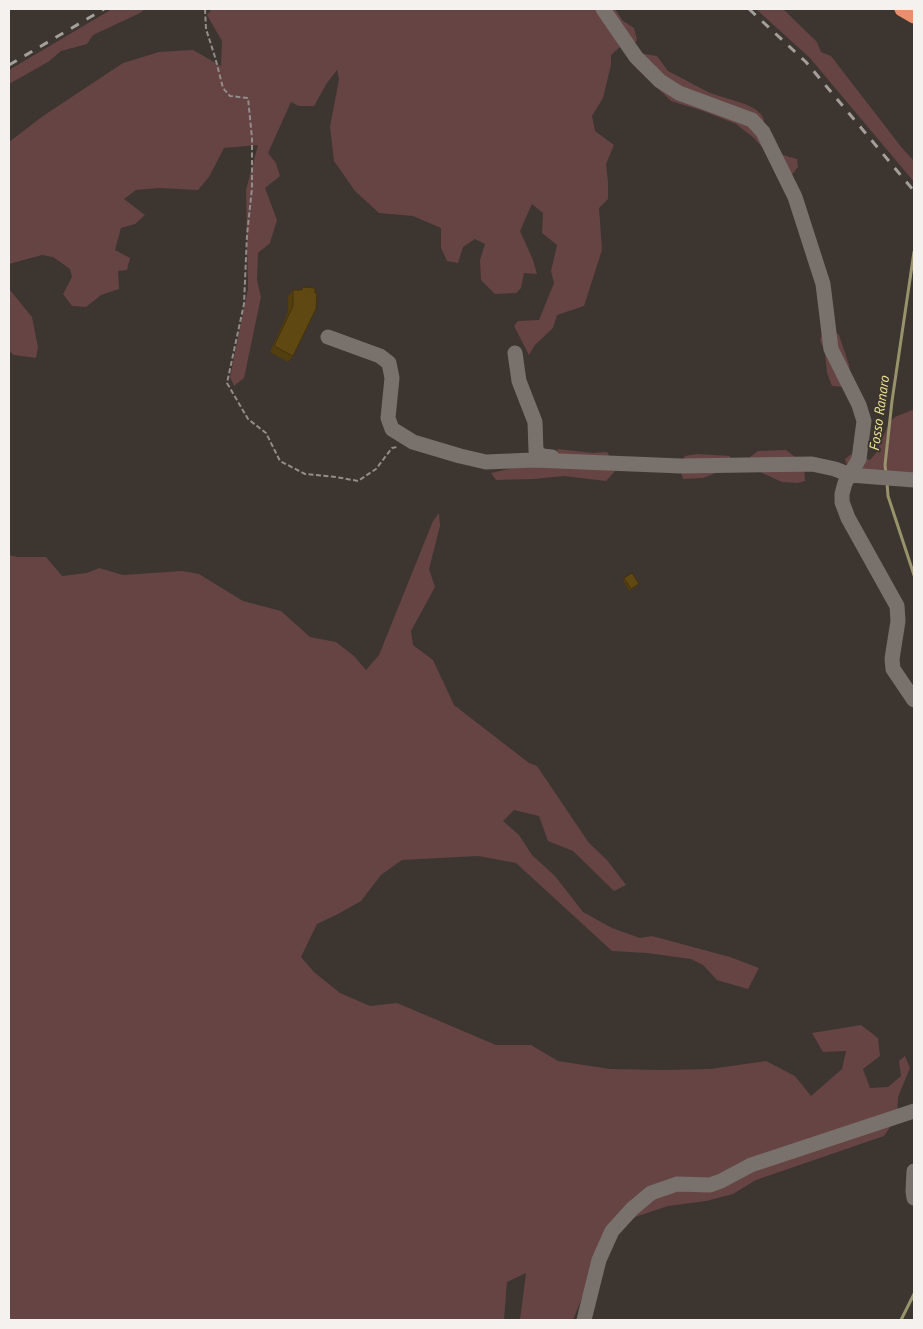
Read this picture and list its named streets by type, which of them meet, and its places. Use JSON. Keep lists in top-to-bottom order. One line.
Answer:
{"water":["Fosso Ranaro"]}
